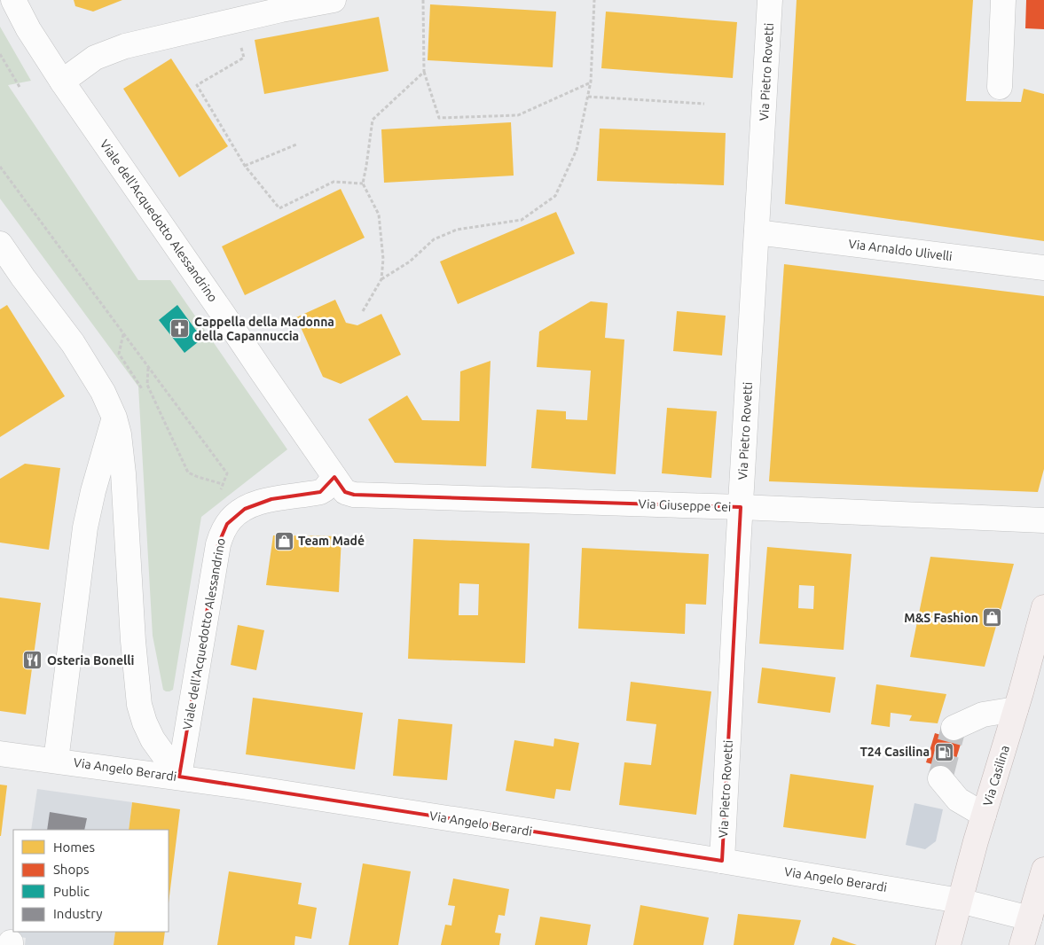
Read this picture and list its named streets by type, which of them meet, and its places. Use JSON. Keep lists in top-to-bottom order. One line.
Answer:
{"streets":{"main road":["Via Casilina"],"street":["Via Pietro Rovetti","Viale dell'Acquedotto Alessandrino","Via Arnaldo Ulivelli","Via Giuseppe Cei","Via Angelo Berardi"]},"crossings":[["Via Pietro Rovetti","Via Arnaldo Ulivelli"],["Via Pietro Rovetti","Via Giuseppe Cei"],["Via Pietro Rovetti","Via Angelo Berardi"],["Viale dell'Acquedotto Alessandrino","Via Giuseppe Cei"],["Viale dell'Acquedotto Alessandrino","Via Angelo Berardi"],["Via Angelo Berardi","Via Casilina"]],"places":{"church":["Cappella della Madonna della Capannuccia"],"shop":["Team Madé","M&S Fashion"],"restaurant":["Osteria Bonelli"],"fuel station":["T24 Casilina"]},"legend":["Homes","Shops","Public","Industry"]}
